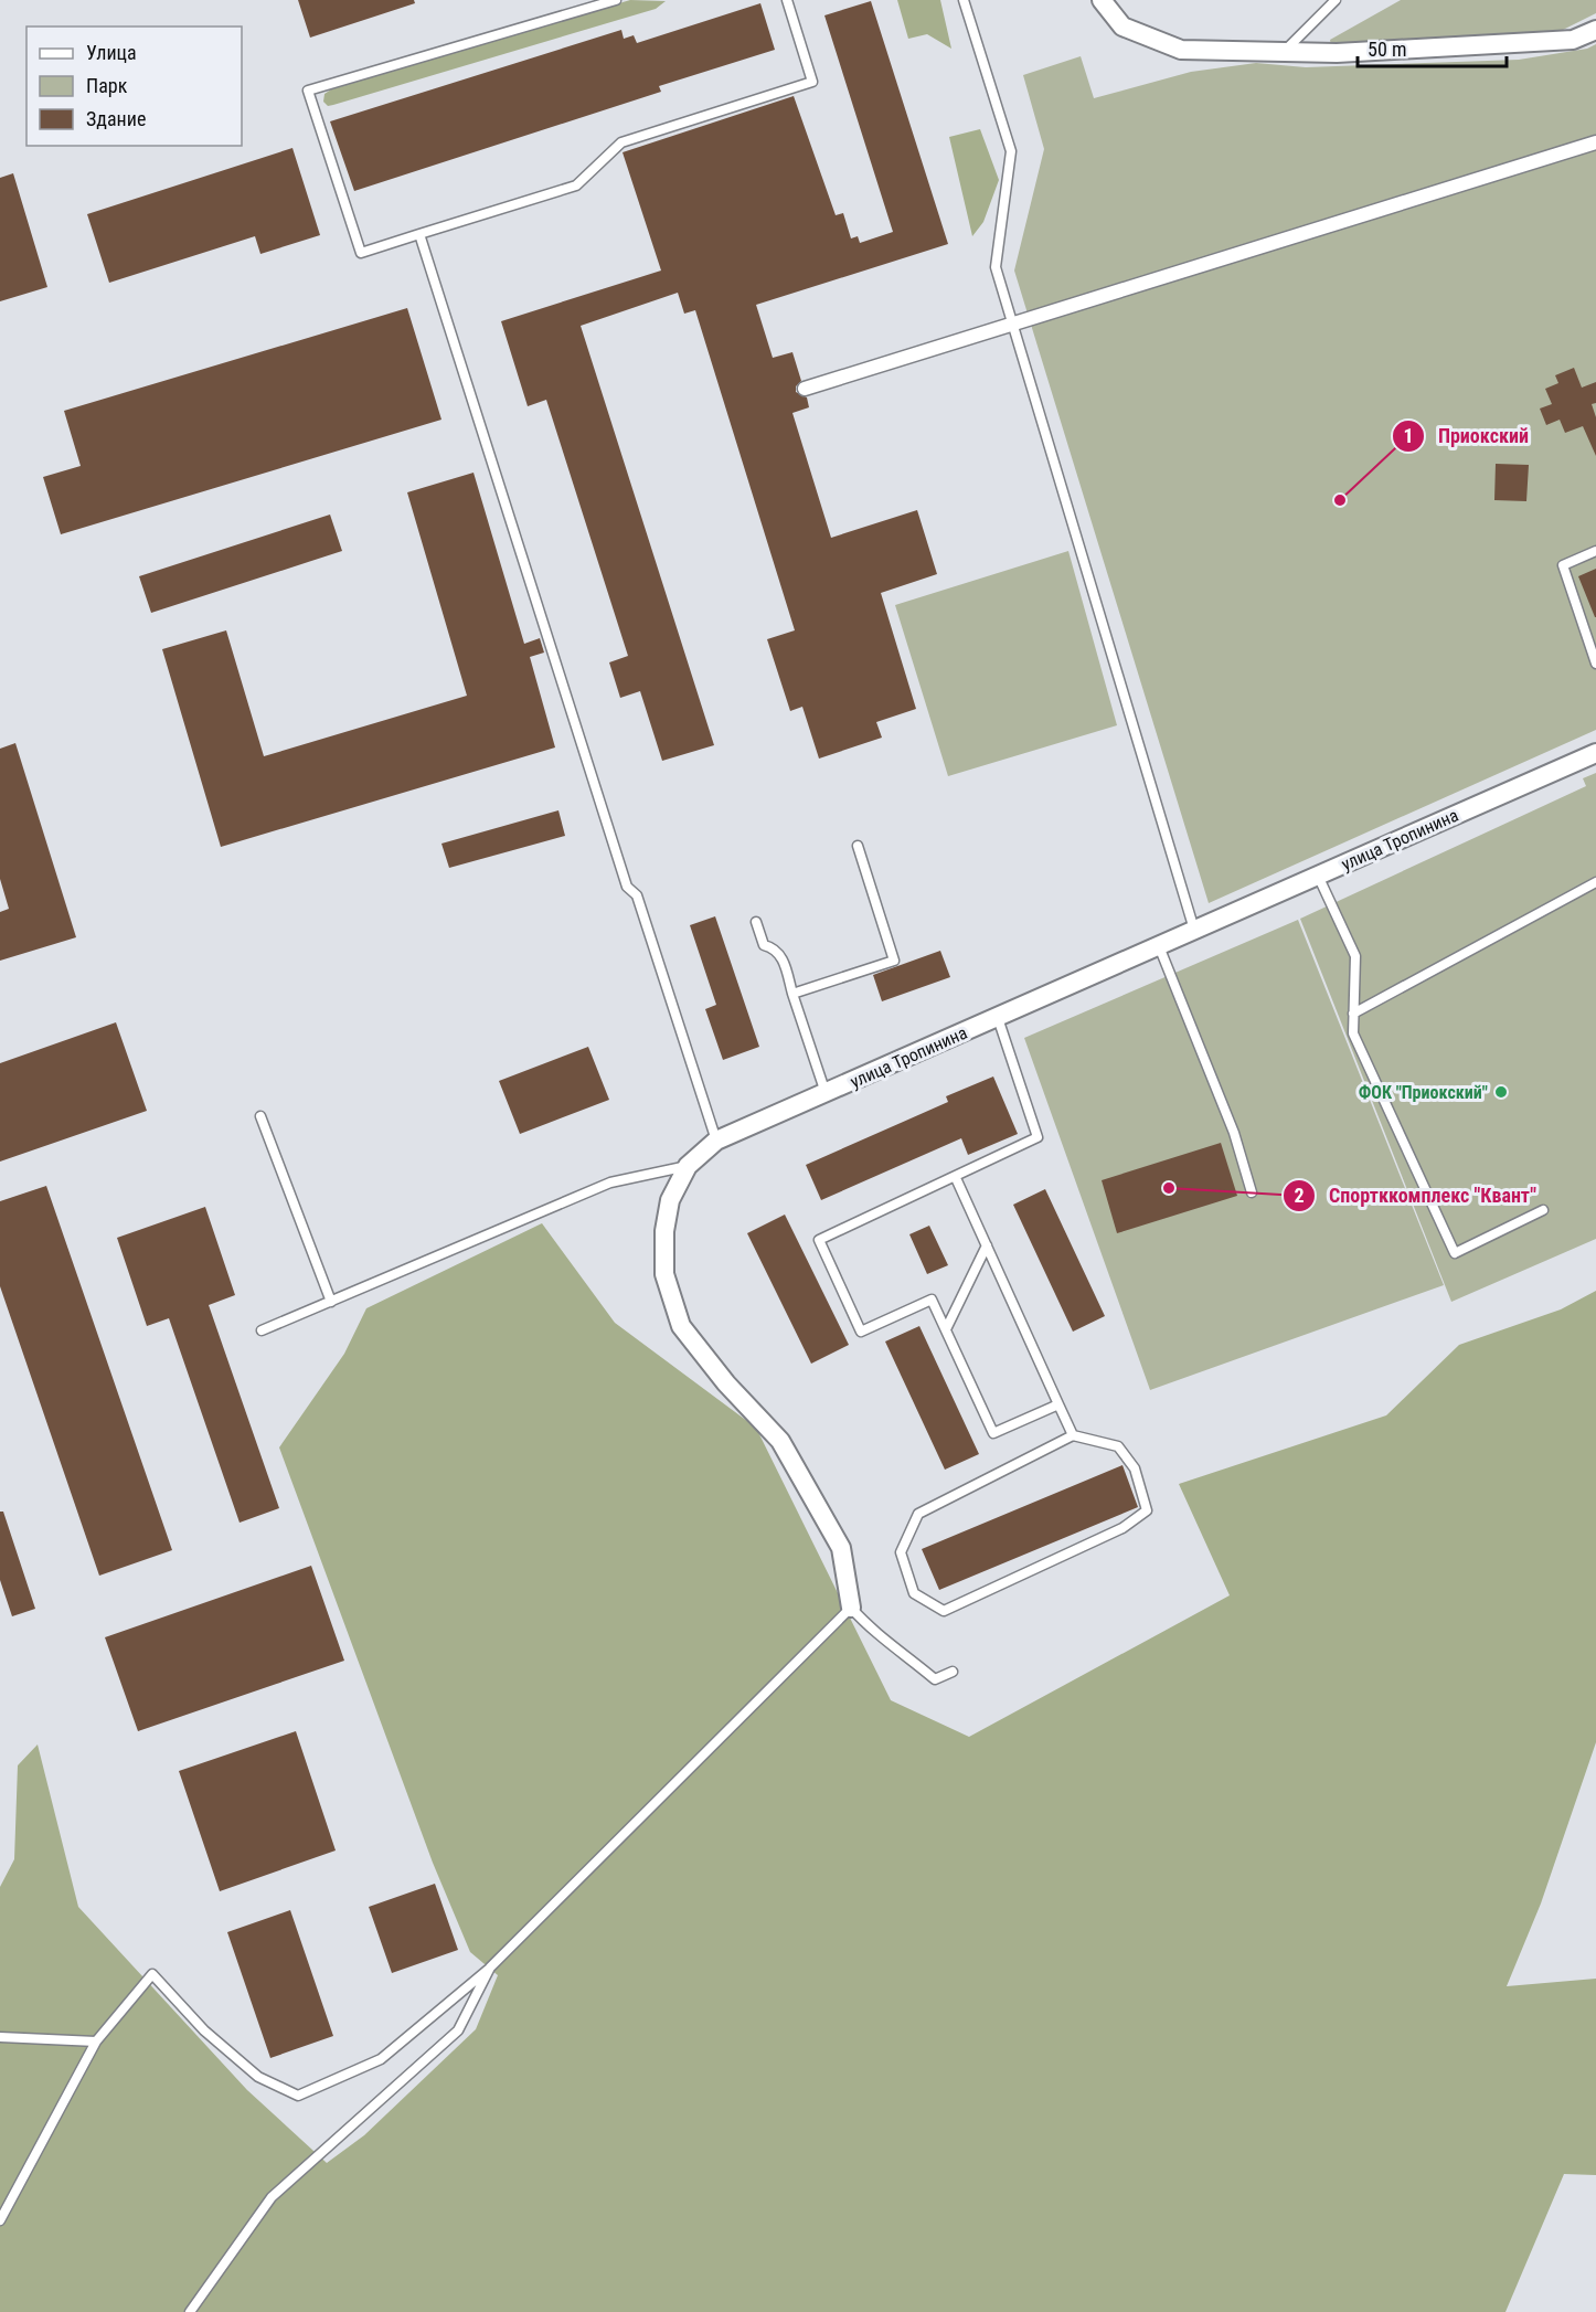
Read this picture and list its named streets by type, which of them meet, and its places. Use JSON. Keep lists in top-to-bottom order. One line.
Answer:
{"streets":{"street":["улица Тропинина"]},"places":["Приокский","ФОК \"Приокский\"","Спортккомплекс \"Квант\""],"legend":["Улица","Парк","Здание"],"scale_bar":"50 m"}
